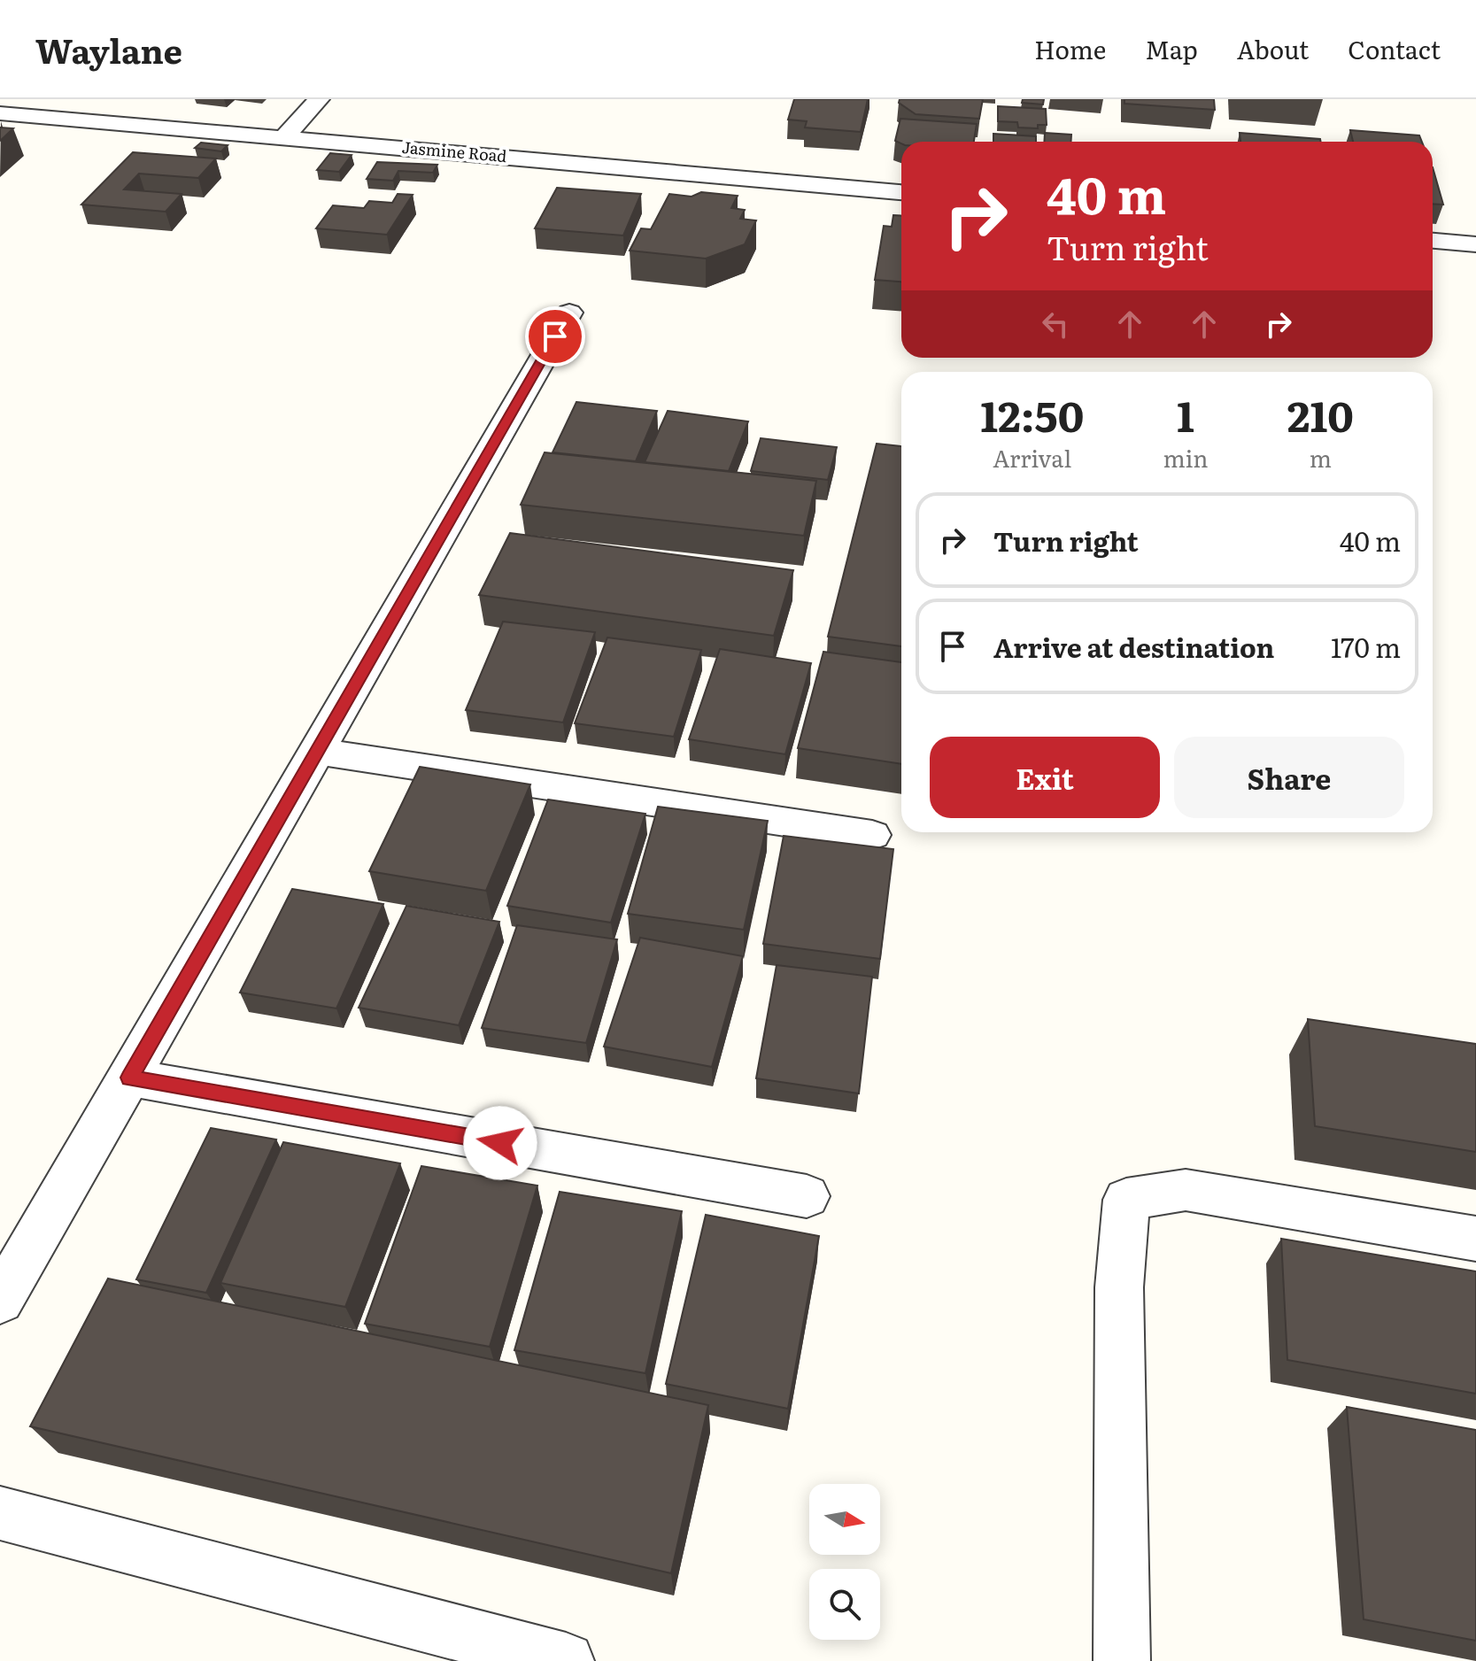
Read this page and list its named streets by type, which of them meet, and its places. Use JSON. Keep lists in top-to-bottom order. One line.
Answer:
{"streets":{"street":["Jasmine Road"]},"north":"right","page":{"header":"Waylane","nav":["Home","Map","About","Contact"],"turn":["40 m","Turn right"],"eta":["12:50","Arrival","1","min","210","m"],"list":[{"name":"Turn right","value":"40 m"},{"name":"Arrive at destination","value":"170 m"}],"buttons":["Exit","Share"]}}
